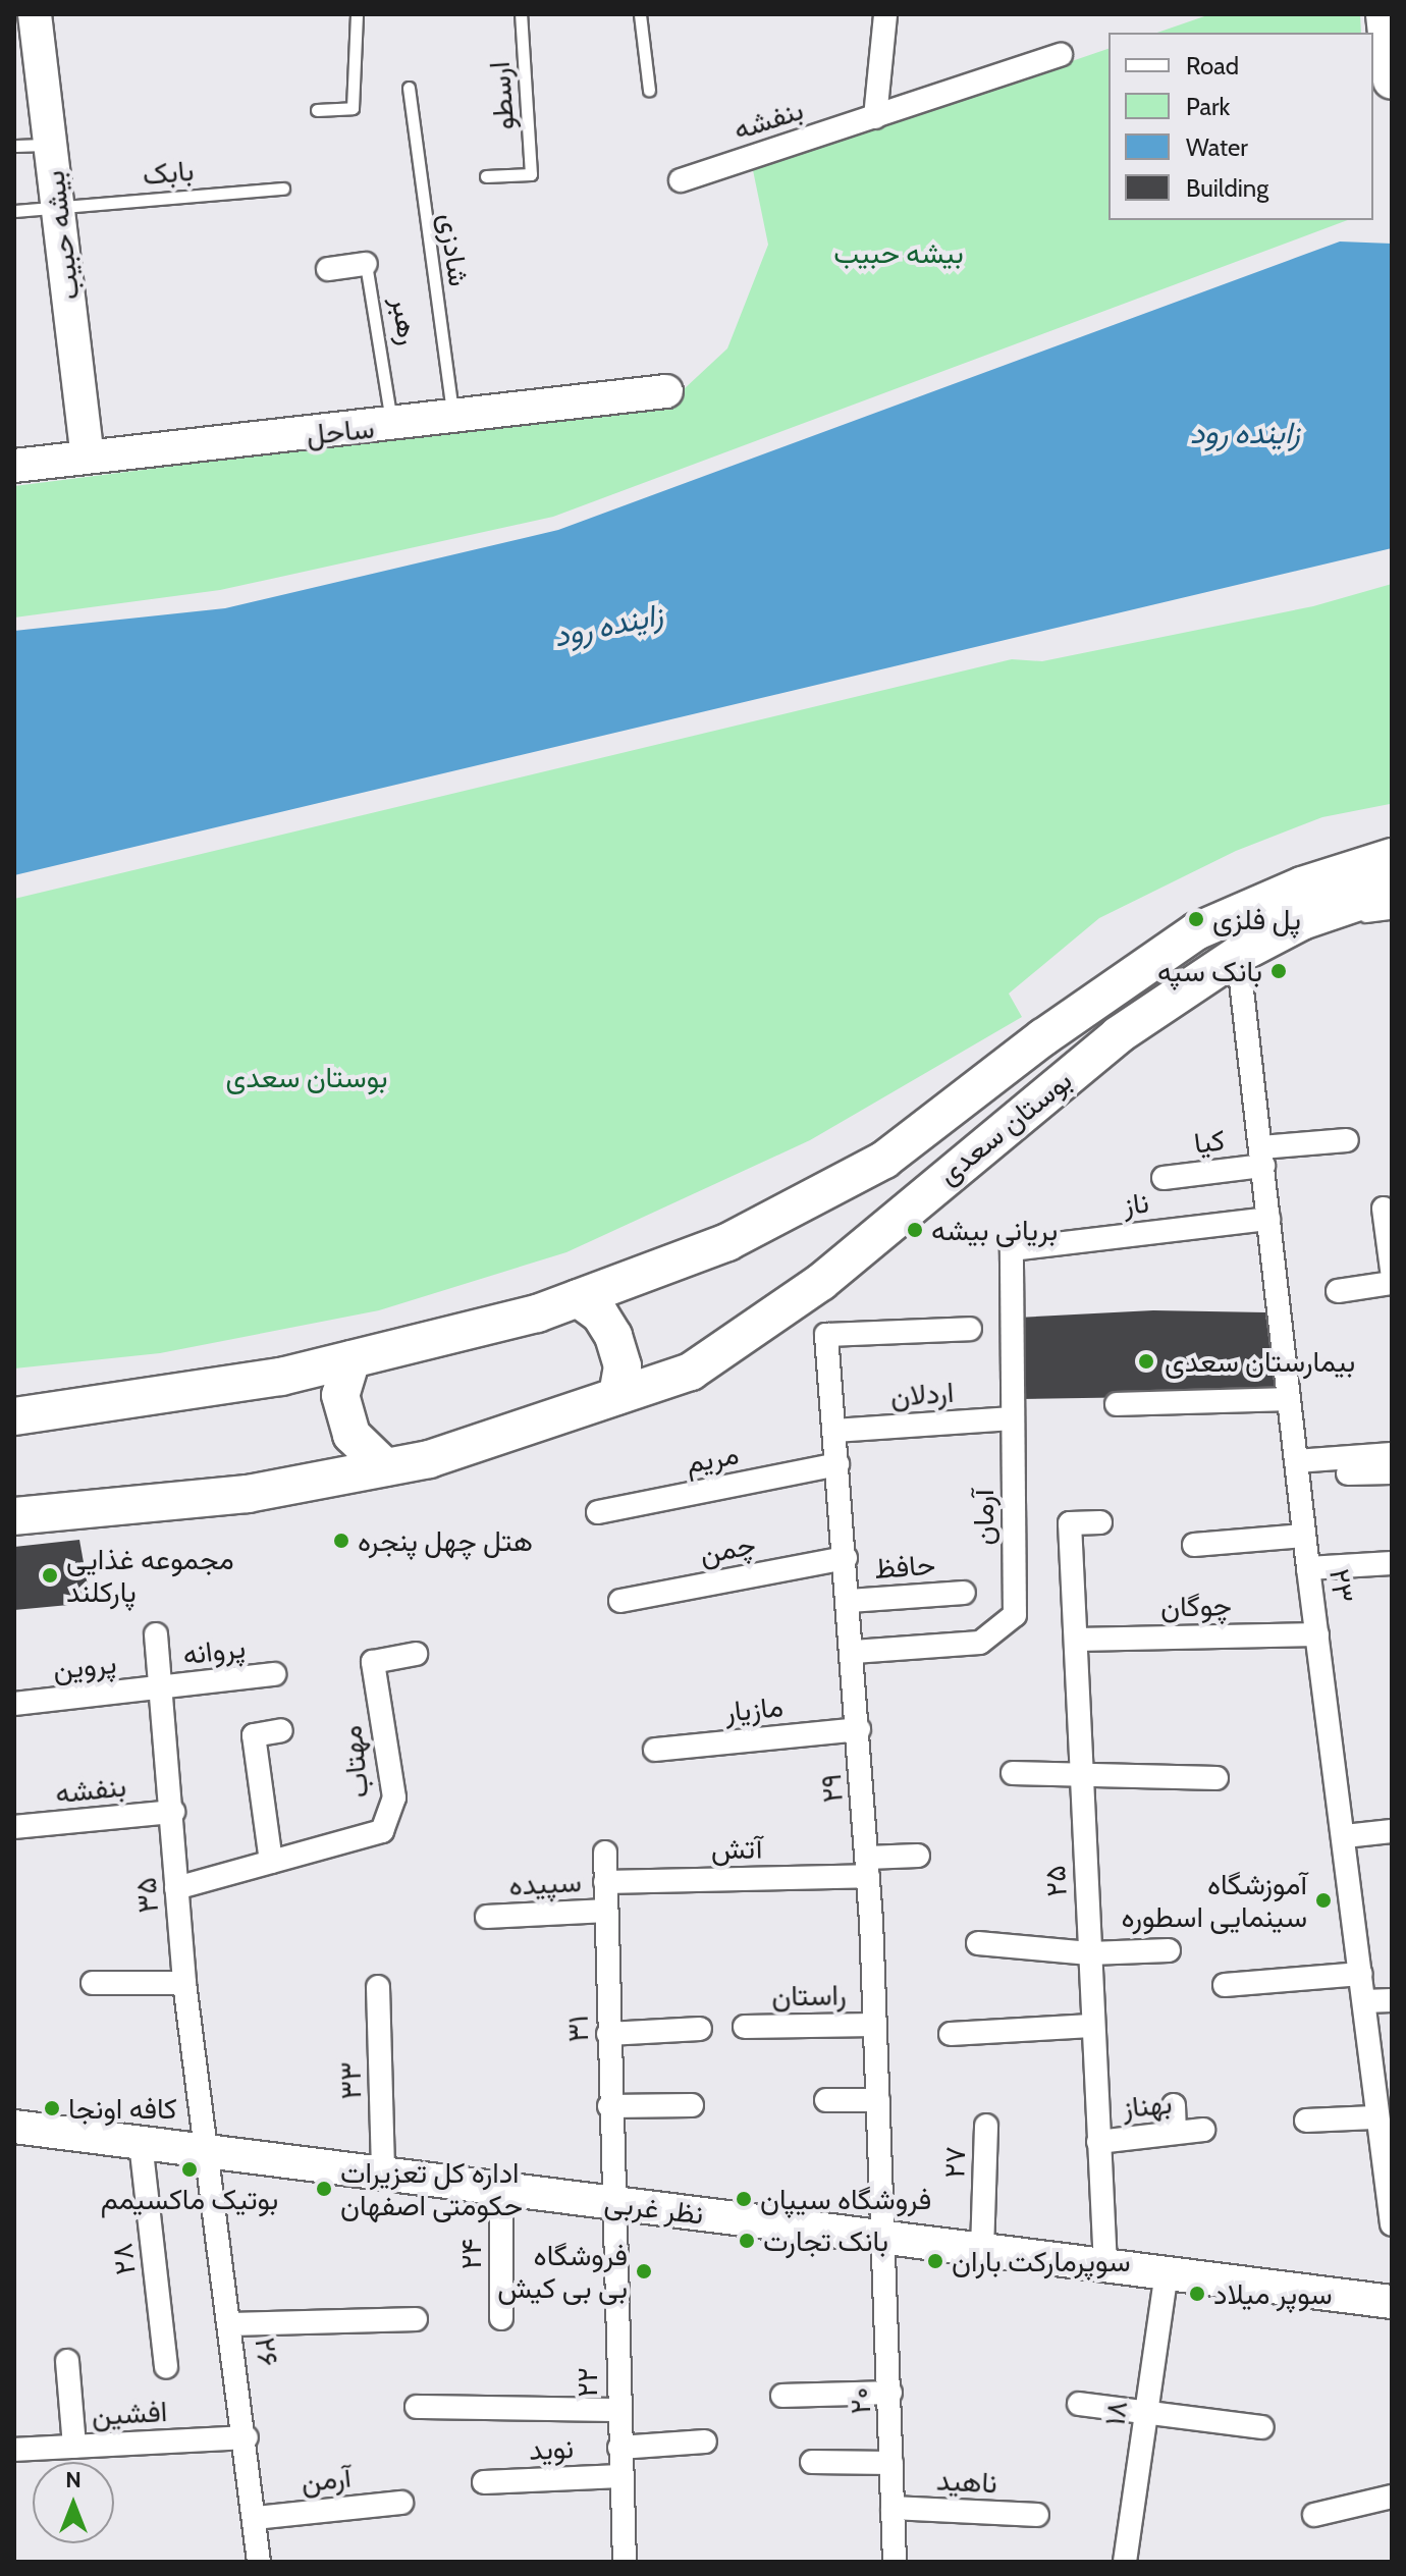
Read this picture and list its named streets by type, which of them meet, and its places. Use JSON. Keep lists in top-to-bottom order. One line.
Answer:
{"streets":{"main road":["بیشه حبیب","ساحل","بوستان سعدی","نظر غربی"],"street":["بنفشه","رهبر","کیا","ناز","اردلان","مریم","آرمان","چمن","حافظ","۲۳","چوگان","پروانه","پروین","مازیار","مهتاب","۲۹","آتش","۲۵","سپیده","۳۵","راستان","۳۱","۳۳","بهناز","۲۷","۲۴","۲۸","۲۶","۲۲","۲۰","افشین","۱۸","نوید","آرمن","ناهید"],"lane":["ارسطو","بابک","شادزی"]},"crossings":[["بنفشه","۳۵"],["بابک","بیشه حبیب"],["بیشه حبیب","ساحل"],["شادزی","ساحل"],["رهبر","ساحل"],["بوستان سعدی","۲۳"],["کیا","۲۳"],["ناز","آرمان"],["ناز","۲۳"],["اردلان","آرمان"],["اردلان","۲۹"],["مریم","۲۹"],["آرمان","۲۹"],["چمن","۲۹"],["حافظ","۲۹"],["۲۳","چوگان"],["چوگان","۲۵"],["پروانه","پروین"],["پروانه","۳۵"],["پروین","۳۵"],["مازیار","۲۹"],["مهتاب","۳۵"],["۲۹","آتش"],["۲۹","راستان"],["۲۹","نظر غربی"],["۲۹","۲۰"],["آتش","۳۱"],["۲۵","بهناز"],["۲۵","نظر غربی"],["سپیده","۳۱"],["۳۵","نظر غربی"],["۳۵","۲۶"],["۳۱","نظر غربی"],["۳۱","۲۲"],["۳۳","نظر غربی"],["۲۷","نظر غربی"],["نظر غربی","۲۴"],["نظر غربی","۲۸"],["نظر غربی","۲۶"],["نظر غربی","۲۲"],["نظر غربی","۲۰"],["نظر غربی","۱۸"],["۲۶","افشین"],["۲۶","آرمن"],["۲۲","نوید"],["۲۰","ناهید"]],"water":["زاینده رود"],"parks":["بیشه حبیب","بوستان سعدی"],"places":["پل فلزی","بانک سپه","بریانی بیشه","بیمارستان سعدی","هتل چهل پنجره","مجموعه غذایی پارکلند","آموزشگاه سینمایی اسطوره","کافه اونجا","بوتیک ماکسیمم","اداره کل تعزیرات حکومتی اصفهان","فروشگاه سیپان","بانک تجارت","سوپرمارکت باران","فروشگاه بی بی کیش","سوپر میلاد"],"legend":["Road","Park","Water","Building"],"north":"top"}
